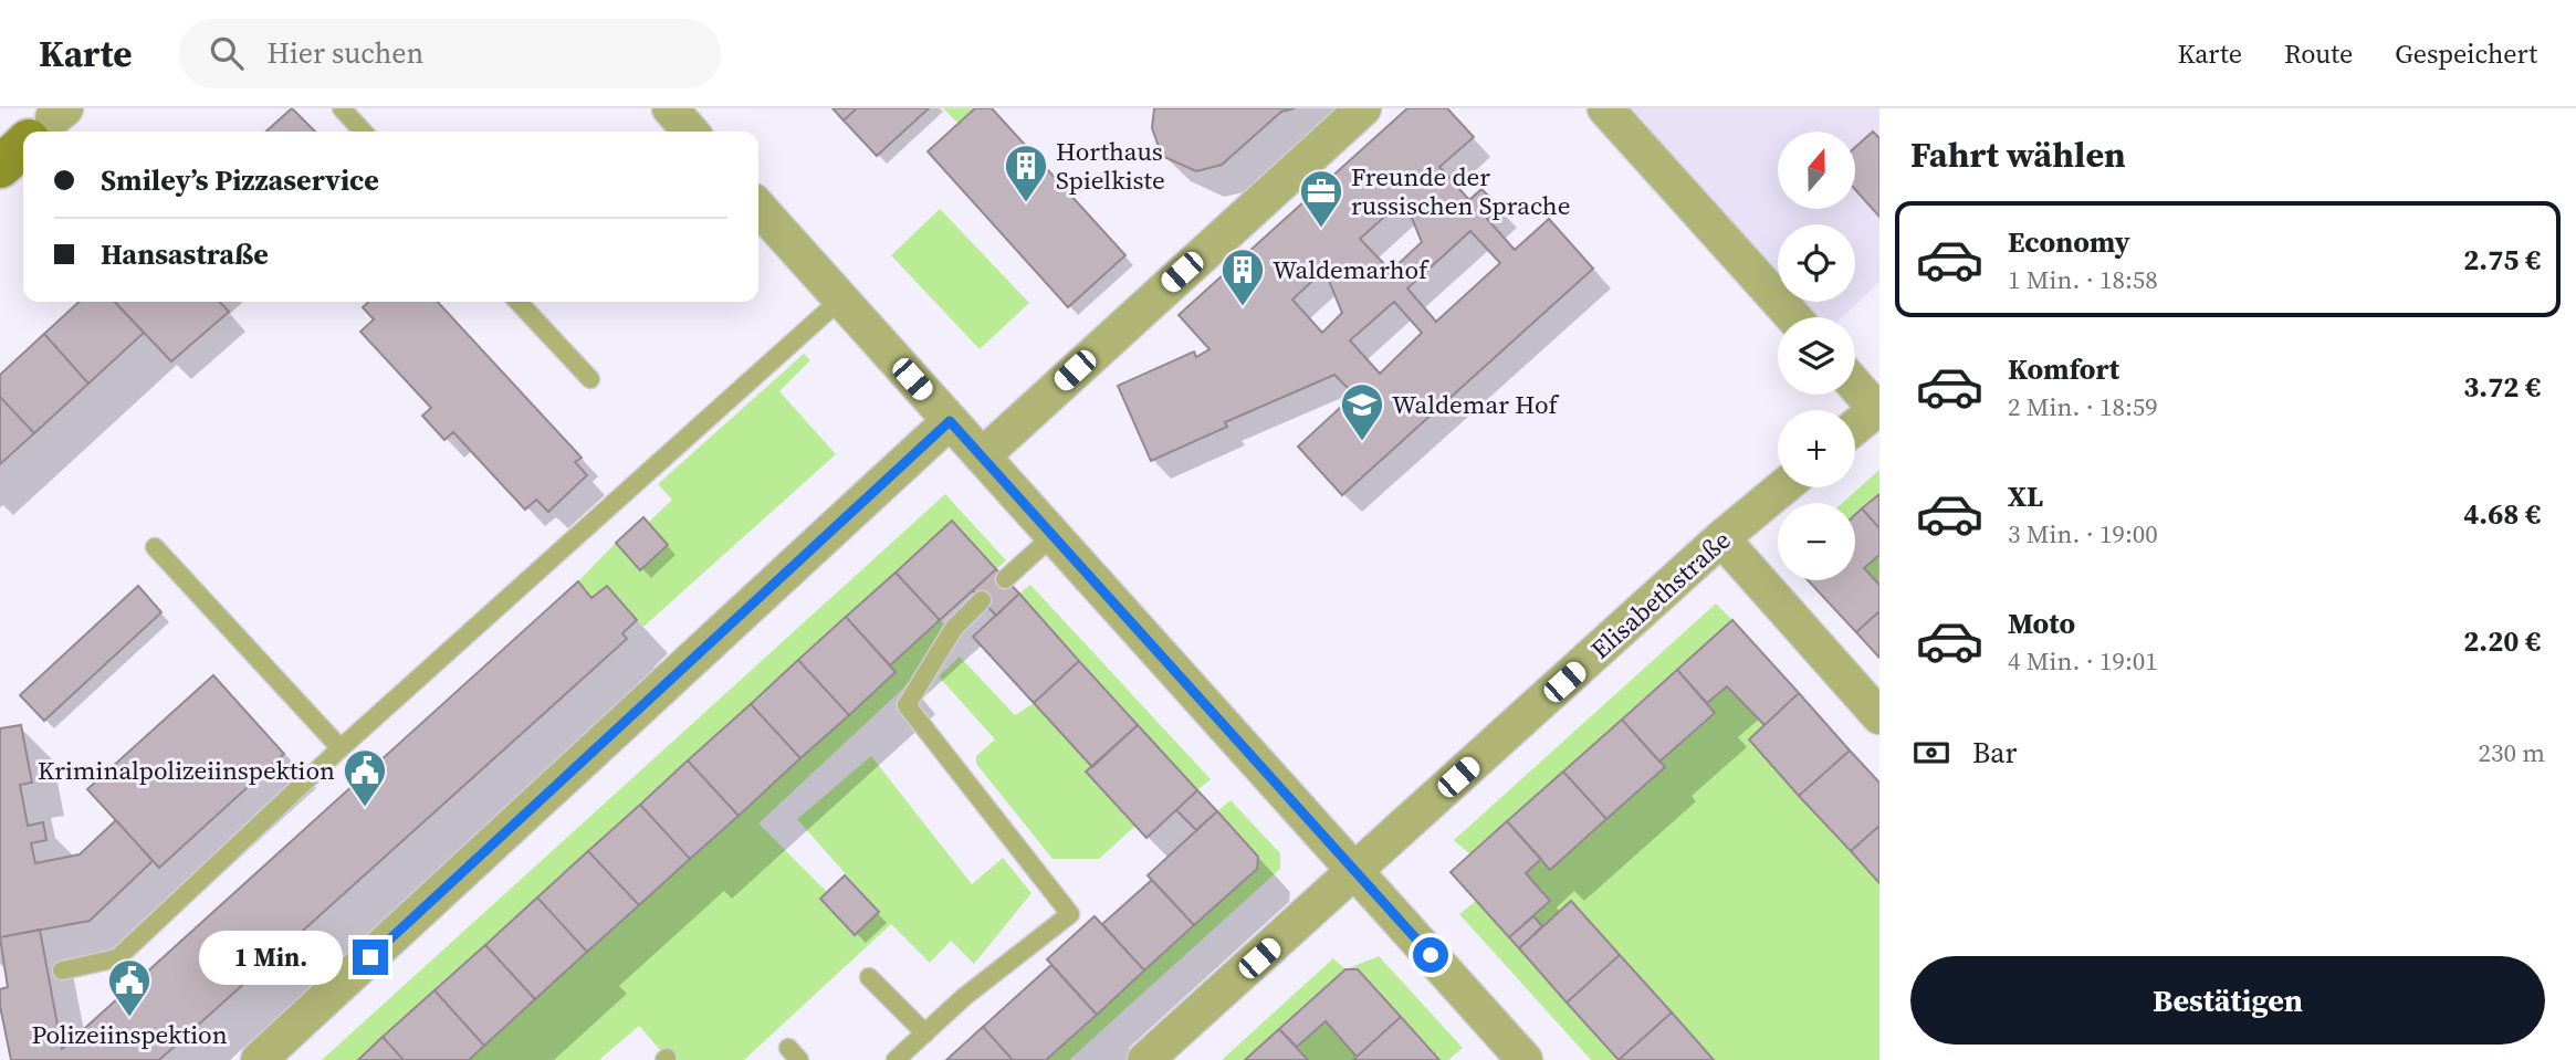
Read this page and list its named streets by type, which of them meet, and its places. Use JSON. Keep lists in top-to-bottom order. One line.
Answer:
{"streets":{"street":["Elisabethstraße"]},"places":{"building":["Horthaus Spielkiste","Waldemarhof"],"office":["Freunde der russischen Sprache"],"school or university":["Waldemar Hof"],"public building":["Kriminalpolizeiinspektion","Polizeiinspektion"]},"north":"top","page":{"header":"Karte","search":"Hier suchen","nav":["Karte","Route","Gespeichert"],"heading":"Fahrt wählen","map_buttons":["+","−"],"banner":["Smiley’s Pizzaservice","Hansastraße"],"list":[{"name":"Economy","note":"1 Min. · 18:58","value":"2.75 €"},{"name":"Komfort","note":"2 Min. · 18:59","value":"3.72 €"},{"name":"XL","note":"3 Min. · 19:00","value":"4.68 €"},{"name":"Moto","note":"4 Min. · 19:01","value":"2.20 €"}],"pay":["Bar","230 m"],"bubble":"1 Min.","buttons":"Bestätigen"}}
